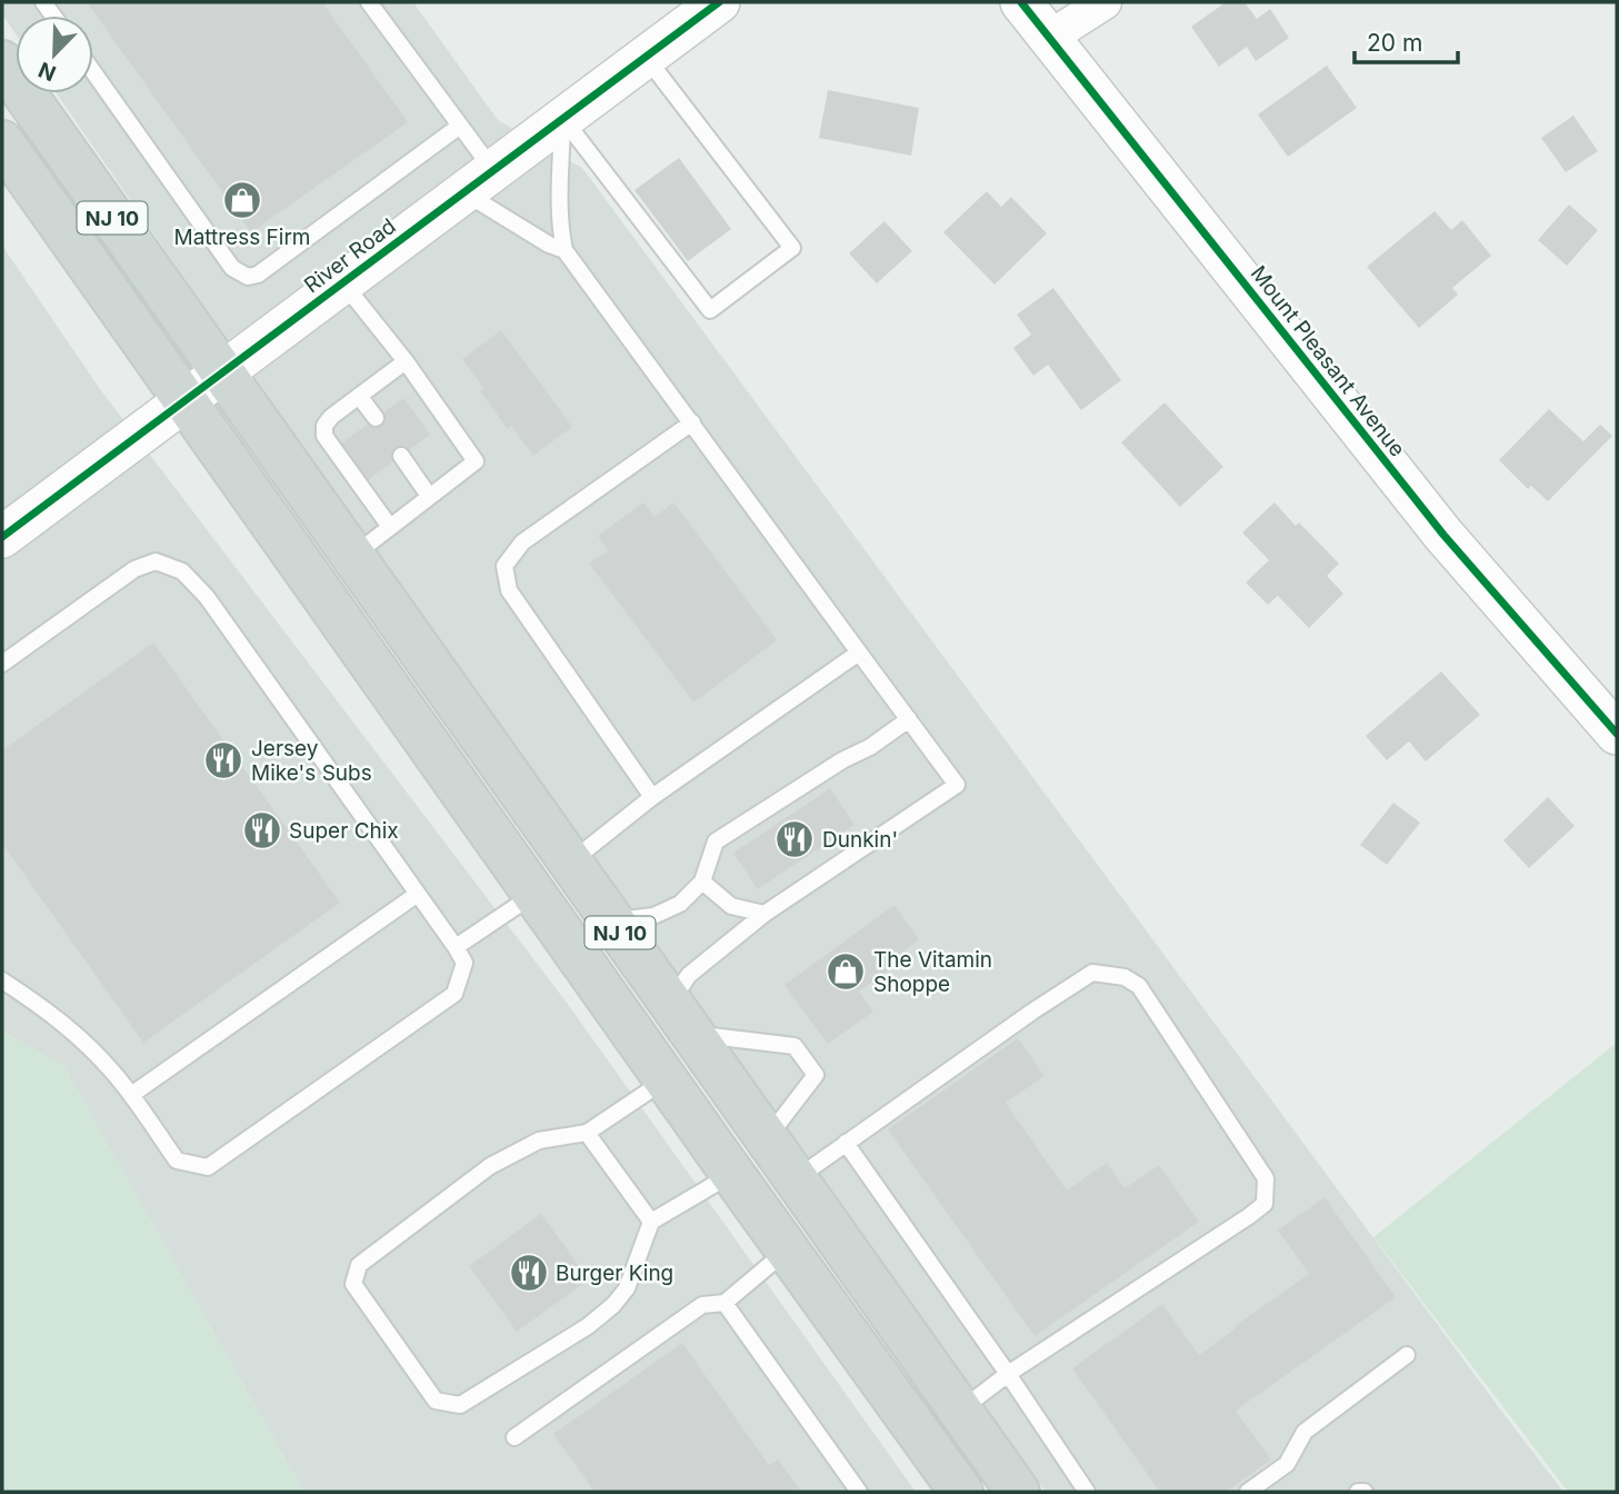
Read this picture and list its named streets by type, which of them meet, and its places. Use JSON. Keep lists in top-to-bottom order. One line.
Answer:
{"streets":{"main road":["NJ 10"],"street":["River Road","Mount Pleasant Avenue"]},"crossings":[["NJ 10","River Road"]],"places":{"shop":["Mattress Firm","The Vitamin Shoppe"],"restaurant":["Jersey Mike's Subs","Super Chix","Dunkin'","Burger King"]},"scale_bar":"20 m","north":"bottom left"}
